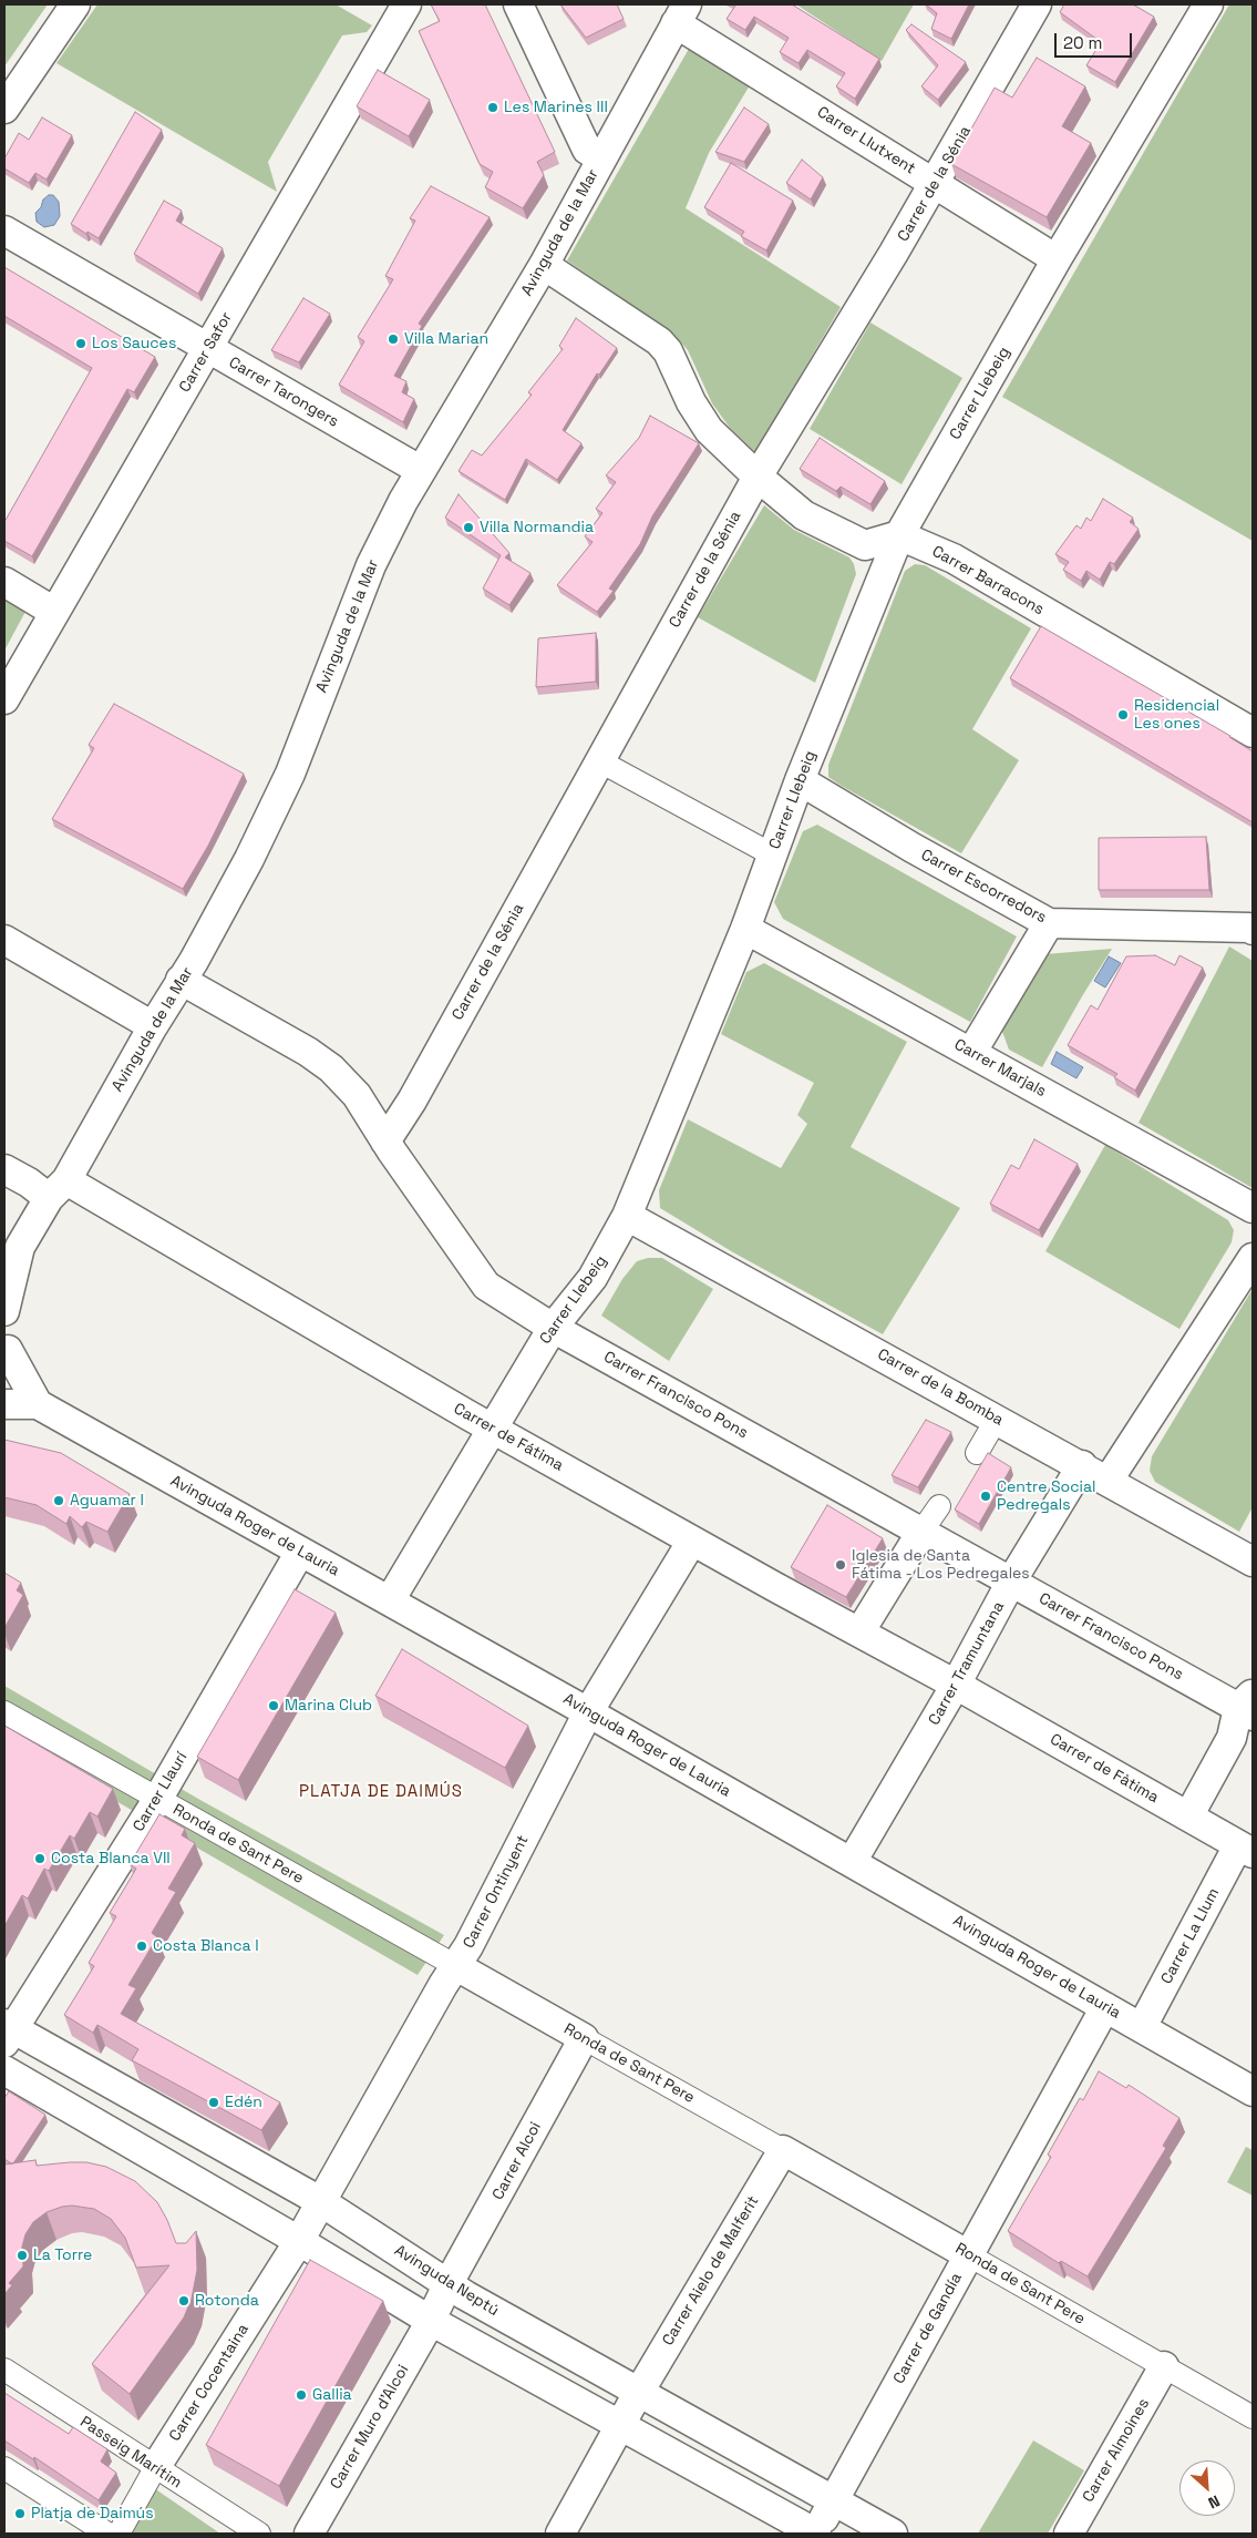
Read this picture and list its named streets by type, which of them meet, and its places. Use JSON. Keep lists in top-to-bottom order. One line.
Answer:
{"streets":{"street":["Carrer Llutxent","Carrer de la Sénia","Avinguda de la Mar","Carrer Safor","Carrer Tarongers","Carrer Llebeig","Carrer Barracons","Carrer Escorredors","Carrer Marjals","Carrer de la Bomba","Carrer Francisco Pons","Carrer de Fátima","Avinguda Roger de Lauria","Carrer Tramuntana","Carrer de Fàtima","Carrer Llaurí","Ronda de Sant Pere","Carrer Ontinyent","Carrer La Llum","Carrer Alcoi","Carrer Aielo de Malferit","Avinguda Neptú","Carrer de Gandía","Carrer Cocentaina","Carrer Muro d'Alcoi","Carrer Almoines","Passeig Marítim"]},"crossings":[["Carrer Llutxent","Carrer de la Sénia"],["Carrer Llutxent","Avinguda de la Mar"],["Carrer Llutxent","Carrer Llebeig"],["Carrer de la Sénia","Carrer Francisco Pons"],["Avinguda de la Mar","Carrer Tarongers"],["Avinguda de la Mar","Carrer Francisco Pons"],["Avinguda de la Mar","Carrer de Fátima"],["Carrer Safor","Carrer Tarongers"],["Carrer Llebeig","Carrer Barracons"],["Carrer Llebeig","Carrer Escorredors"],["Carrer Llebeig","Carrer Marjals"],["Carrer Llebeig","Carrer de la Bomba"],["Carrer Llebeig","Carrer Francisco Pons"],["Carrer Llebeig","Carrer de Fátima"],["Carrer Llebeig","Avinguda Roger de Lauria"],["Carrer de la Bomba","Carrer Tramuntana"],["Carrer Francisco Pons","Carrer Tramuntana"],["Carrer de Fátima","Carrer Tramuntana"],["Carrer de Fátima","Carrer de Fàtima"],["Carrer de Fátima","Carrer Ontinyent"],["Avinguda Roger de Lauria","Carrer Tramuntana"],["Avinguda Roger de Lauria","Carrer Llaurí"],["Avinguda Roger de Lauria","Carrer Ontinyent"],["Avinguda Roger de Lauria","Carrer La Llum"],["Avinguda Roger de Lauria","Carrer de Gandía"],["Carrer Tramuntana","Carrer de Fàtima"],["Carrer de Fàtima","Carrer La Llum"],["Carrer Llaurí","Ronda de Sant Pere"],["Carrer Llaurí","Avinguda Neptú"],["Ronda de Sant Pere","Carrer Ontinyent"],["Ronda de Sant Pere","Carrer Alcoi"],["Ronda de Sant Pere","Carrer Aielo de Malferit"],["Ronda de Sant Pere","Carrer de Gandía"],["Ronda de Sant Pere","Carrer Almoines"],["Carrer Ontinyent","Avinguda Neptú"],["Carrer Ontinyent","Carrer Cocentaina"],["Carrer Alcoi","Avinguda Neptú"],["Carrer Alcoi","Carrer Muro d'Alcoi"],["Carrer Aielo de Malferit","Avinguda Neptú"],["Avinguda Neptú","Carrer de Gandía"],["Carrer Cocentaina","Passeig Marítim"]],"districts":["PLATJA DE DAIMÚS"],"places":["Les Marines III","Villa Marian","Los Sauces","Villa Normandia","Residencial Les ones","Centre Social Pedregals","Aguamar I","Iglesia de Santa Fátima - Los Pedregales","Marina Club","Costa Blanca VII","Costa Blanca I","Edén","La Torre","Rotonda","Gallia","Platja de Daimús"],"scale_bar":"20 m","north":"bottom right"}
